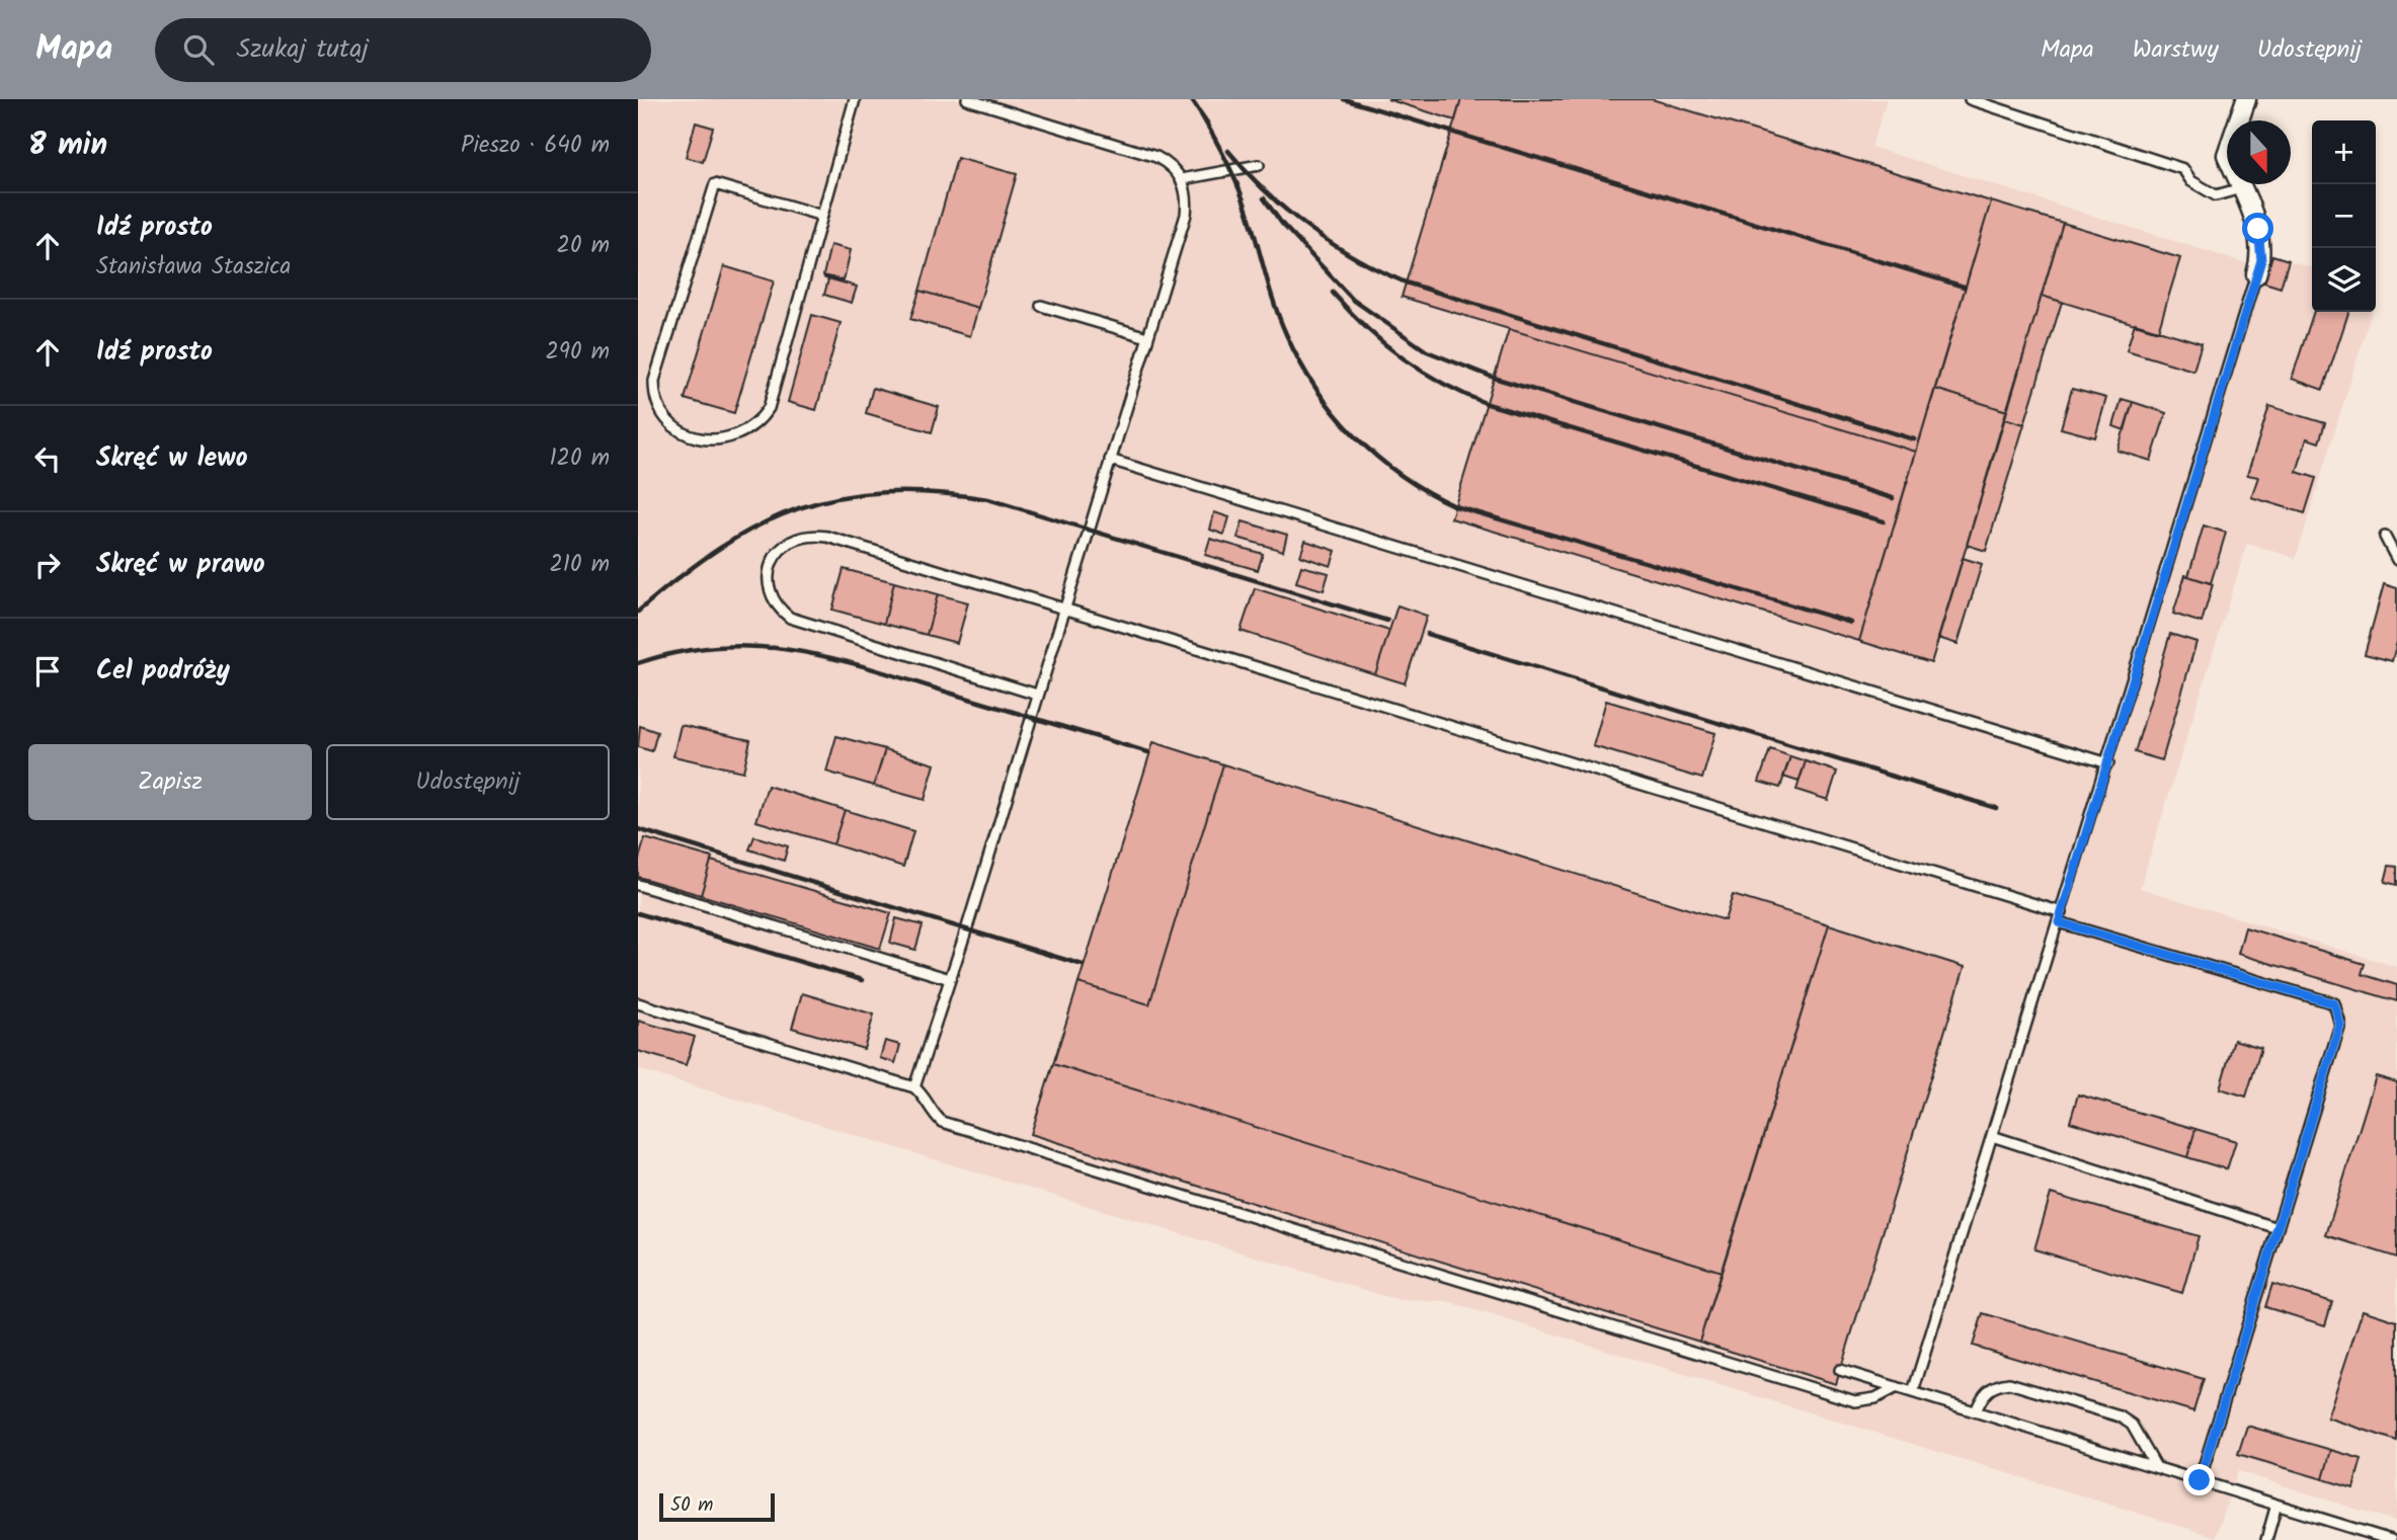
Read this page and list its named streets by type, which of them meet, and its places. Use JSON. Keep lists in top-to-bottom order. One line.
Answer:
{"scale_bar":"50 m","north":"bottom","page":{"header":"Mapa","search":"Szukaj tutaj","nav":["Mapa","Warstwy","Udostępnij"],"heading":["8 min","Pieszo · 640 m"],"map_buttons":["+","−"],"list":[["Idź prosto","Stanisława Staszica","20 m"],["Idź prosto","290 m"],["Skręć w lewo","120 m"],["Skręć w prawo","210 m"],"Cel podróży"],"buttons":["Zapisz","Udostępnij"],"scale":"50 m"}}
